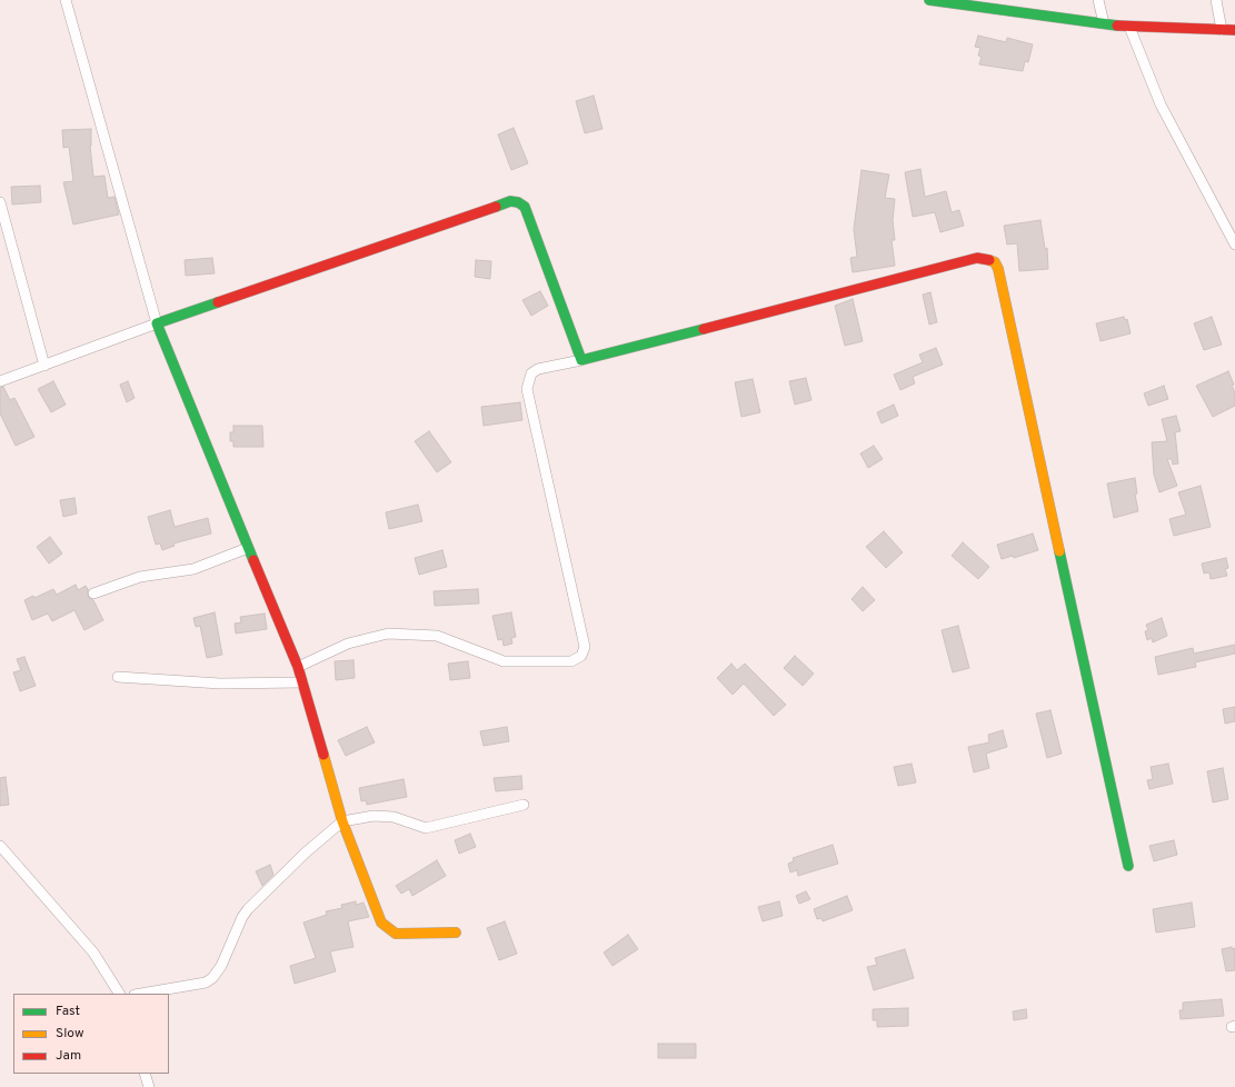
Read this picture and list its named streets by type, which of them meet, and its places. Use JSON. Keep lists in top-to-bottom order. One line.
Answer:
{"legend":["Fast","Slow","Jam"]}
